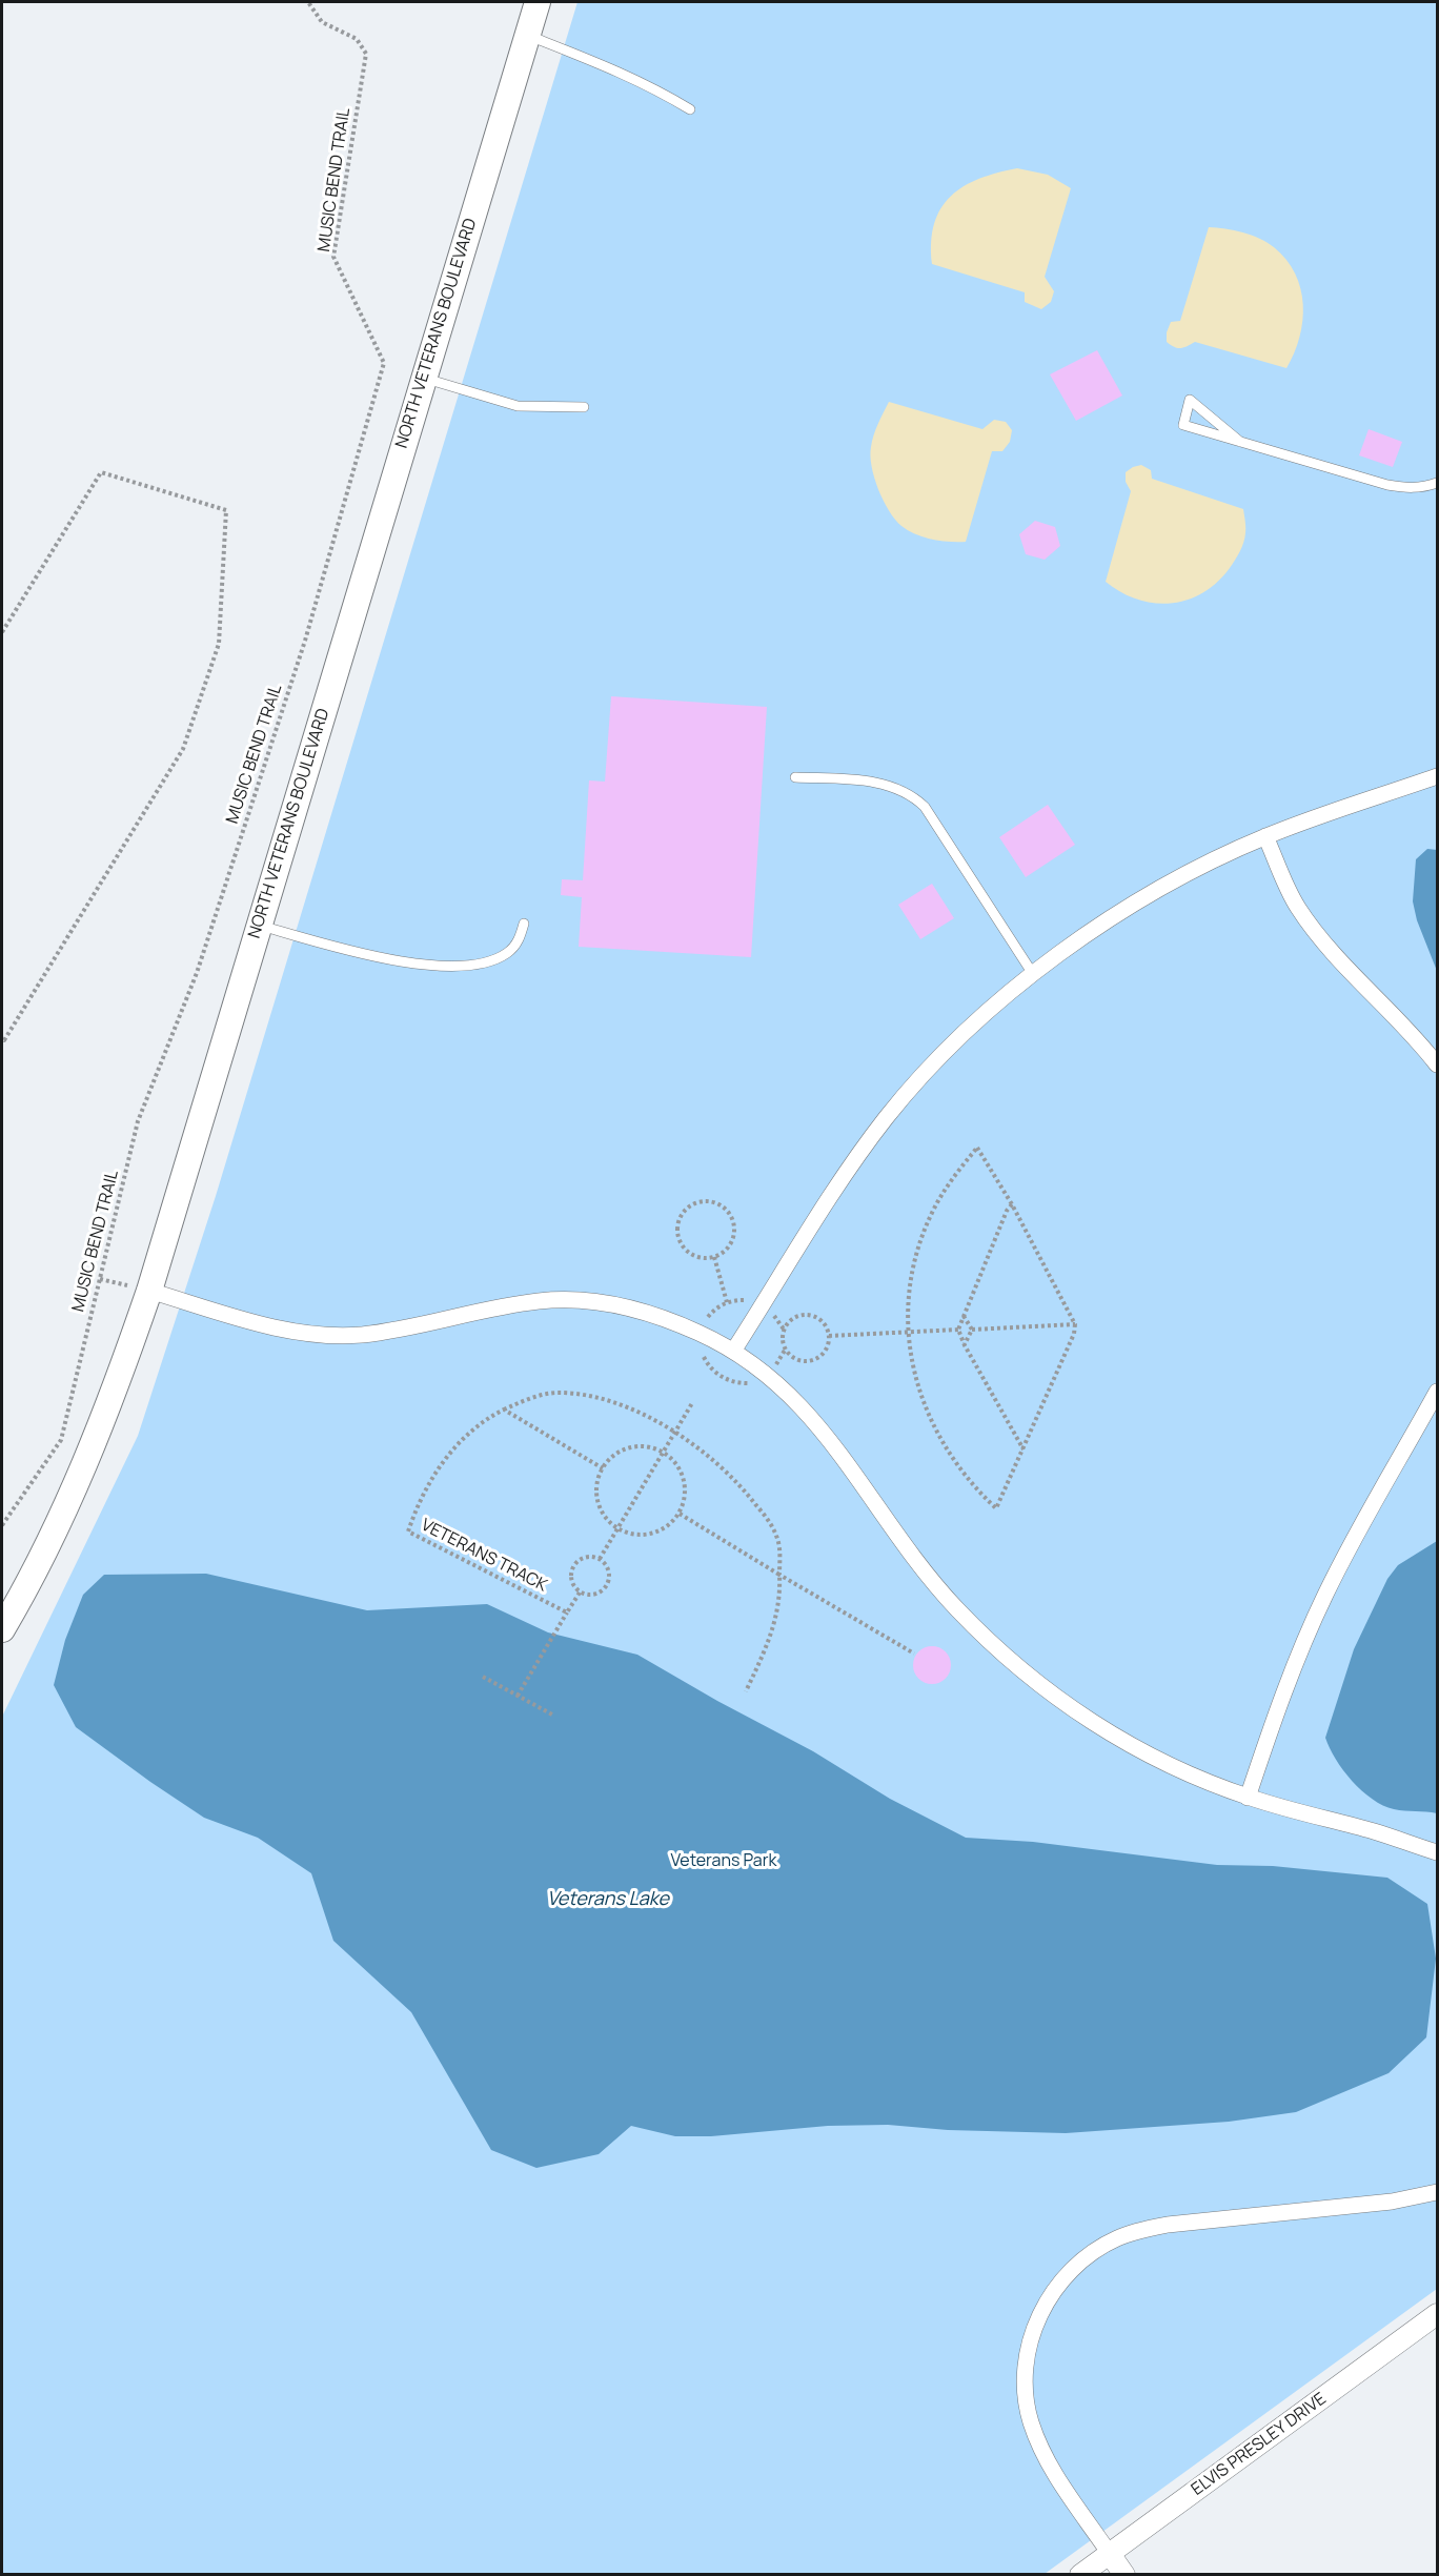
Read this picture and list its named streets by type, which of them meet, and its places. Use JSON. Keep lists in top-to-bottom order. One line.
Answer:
{"streets":{"street":["NORTH VETERANS BOULEVARD","ELVIS PRESLEY DRIVE"],"path":["MUSIC BEND TRAIL","VETERANS TRACK"]},"water":["Veterans Lake"],"parks":["Veterans Park"]}
